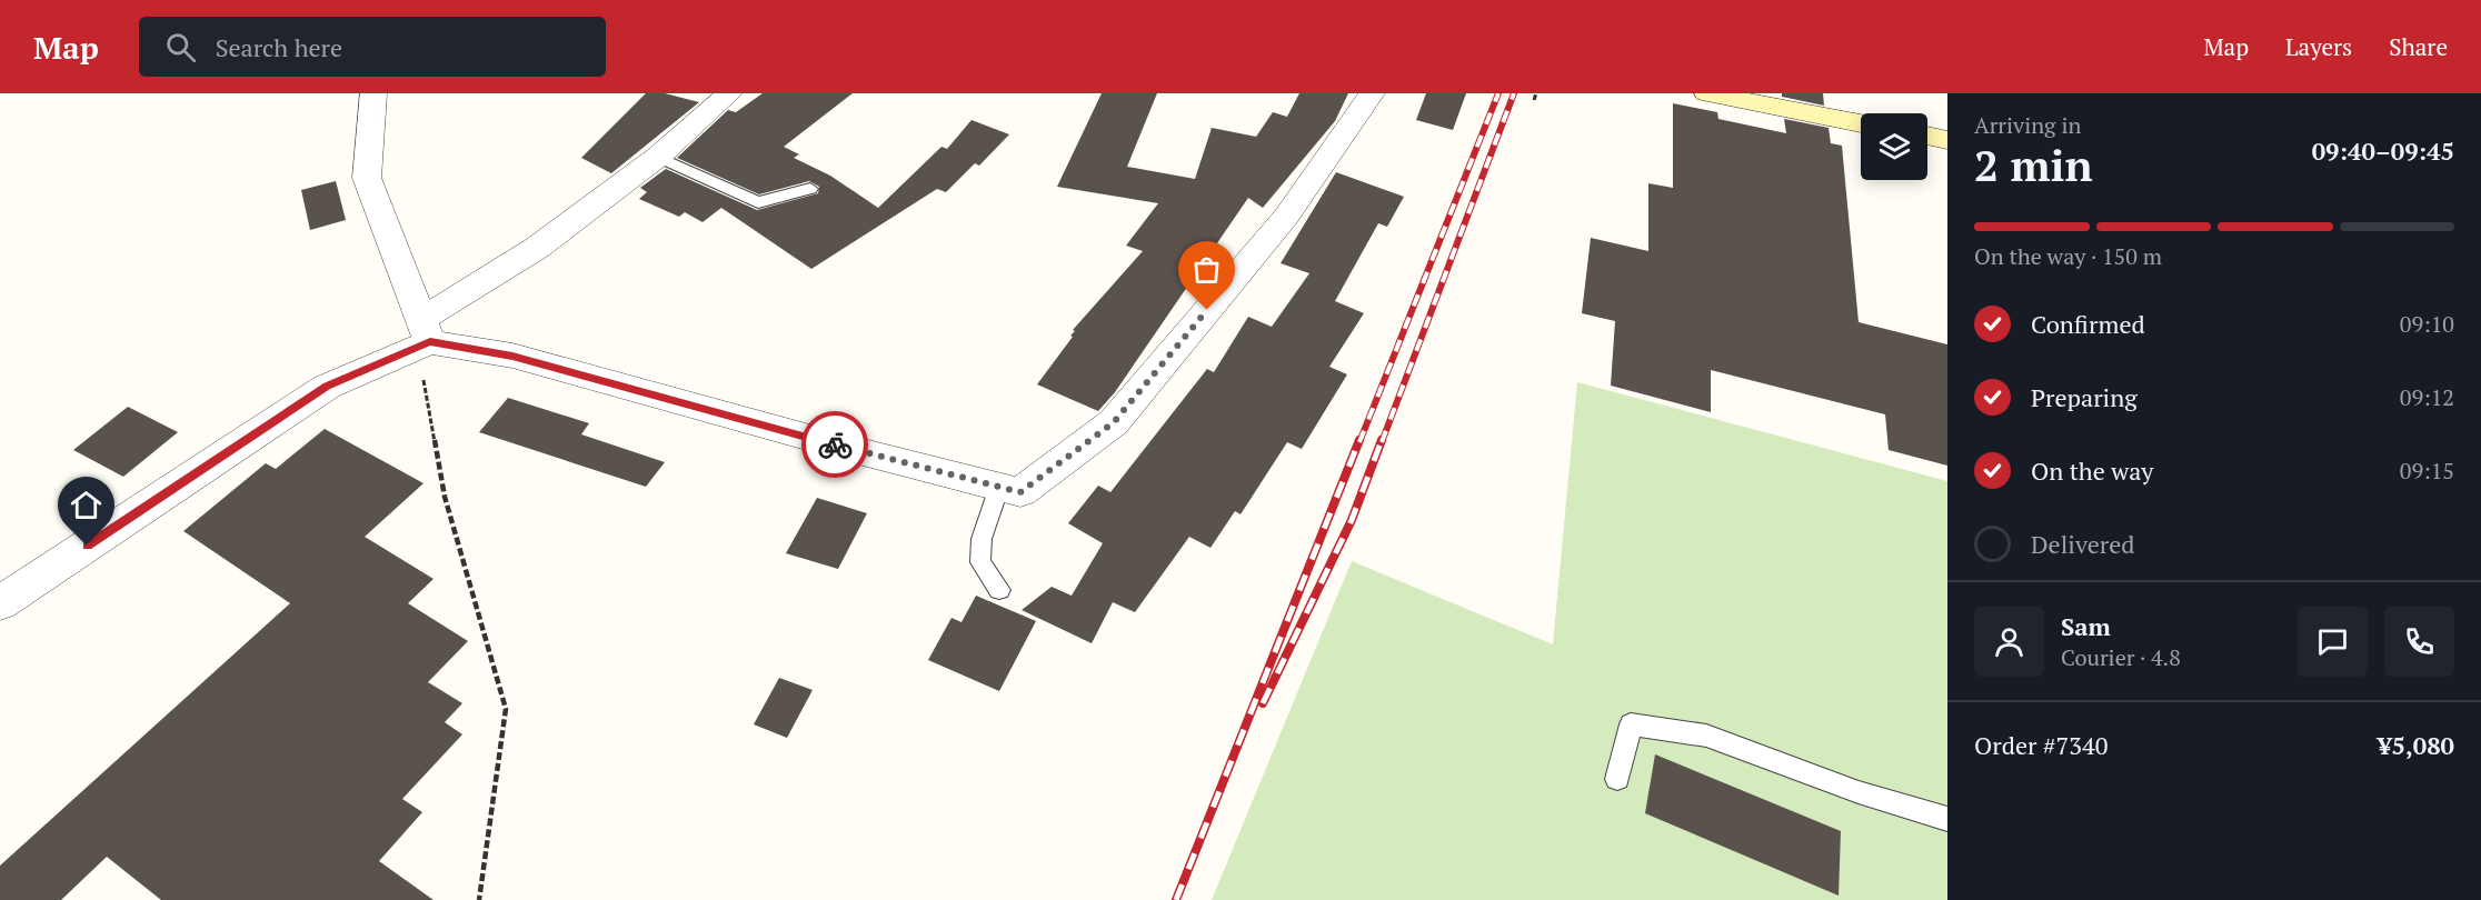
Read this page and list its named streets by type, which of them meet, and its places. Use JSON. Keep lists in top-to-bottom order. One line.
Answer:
{"page":{"header":"Map","search":"Search here","nav":["Map","Layers","Share"],"heading":["2 min","Arriving in","09:40–09:45"],"panel":["Sam","Courier · 4.8","Order #7340","¥5,080"],"bar":"On the way · 150 m","list":[["Confirmed","09:10"],["Preparing","09:12"],["On the way","09:15"],"Delivered"]}}
